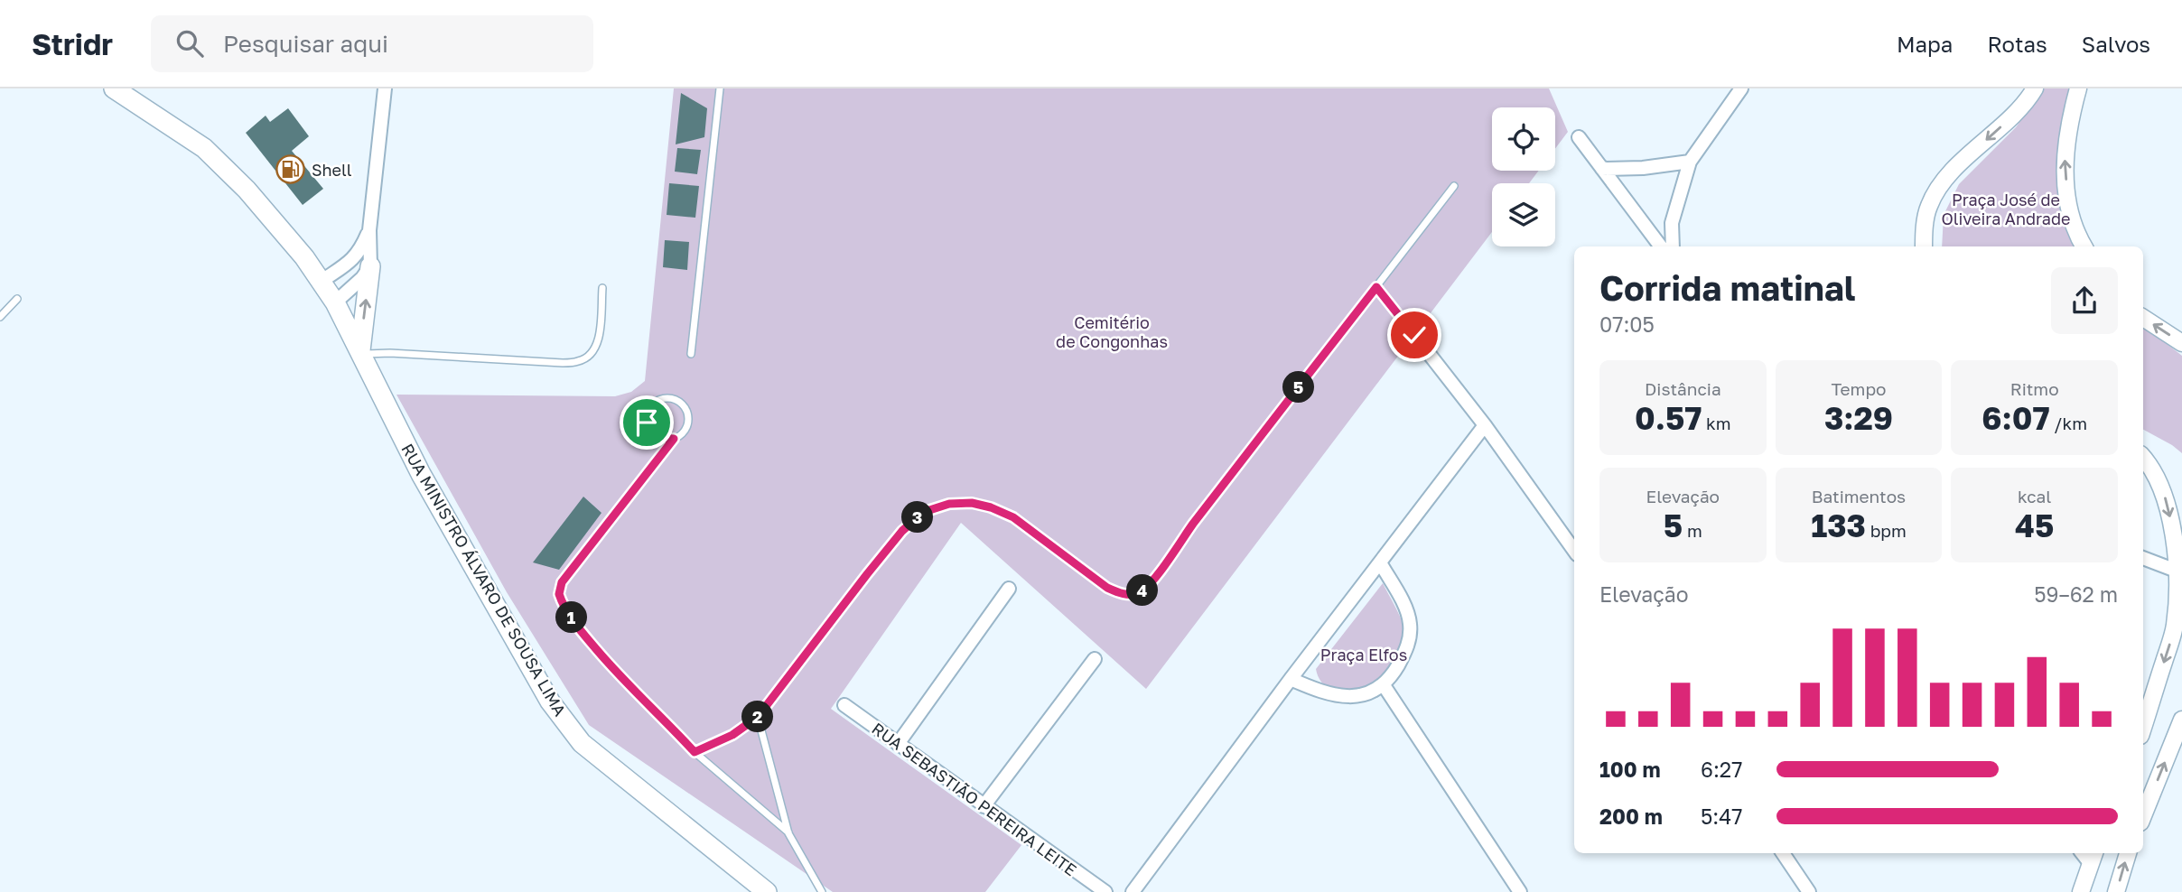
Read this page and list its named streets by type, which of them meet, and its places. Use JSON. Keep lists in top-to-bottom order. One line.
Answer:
{"streets":{"main road":["RUA MINISTRO ÁLVARO DE SOUSA LIMA"],"street":["RUA SEBASTIÃO PEREIRA LEITE"]},"parks":["Praça José de Oliveira Andrade","Cemitério de Congonhas","Praça Elfos"],"places":{"fuel station":["Shell"]},"page":{"header":"Stridr","search":"Pesquisar aqui","nav":["Mapa","Rotas","Salvos"],"heading":["Corrida matinal","07:05"],"stats":[["Distância","0.57 km"],["Tempo","3:29"],["Ritmo","6:07 /km"],["Elevação","5 m"],["Batimentos","133 bpm"],["kcal","45"]],"pins":["5","3","4","1","2"],"chart":["Elevação","59–62 m"],"list":[{"name":"100 m","note":"6:27"},{"name":"200 m","note":"5:47"}]}}
